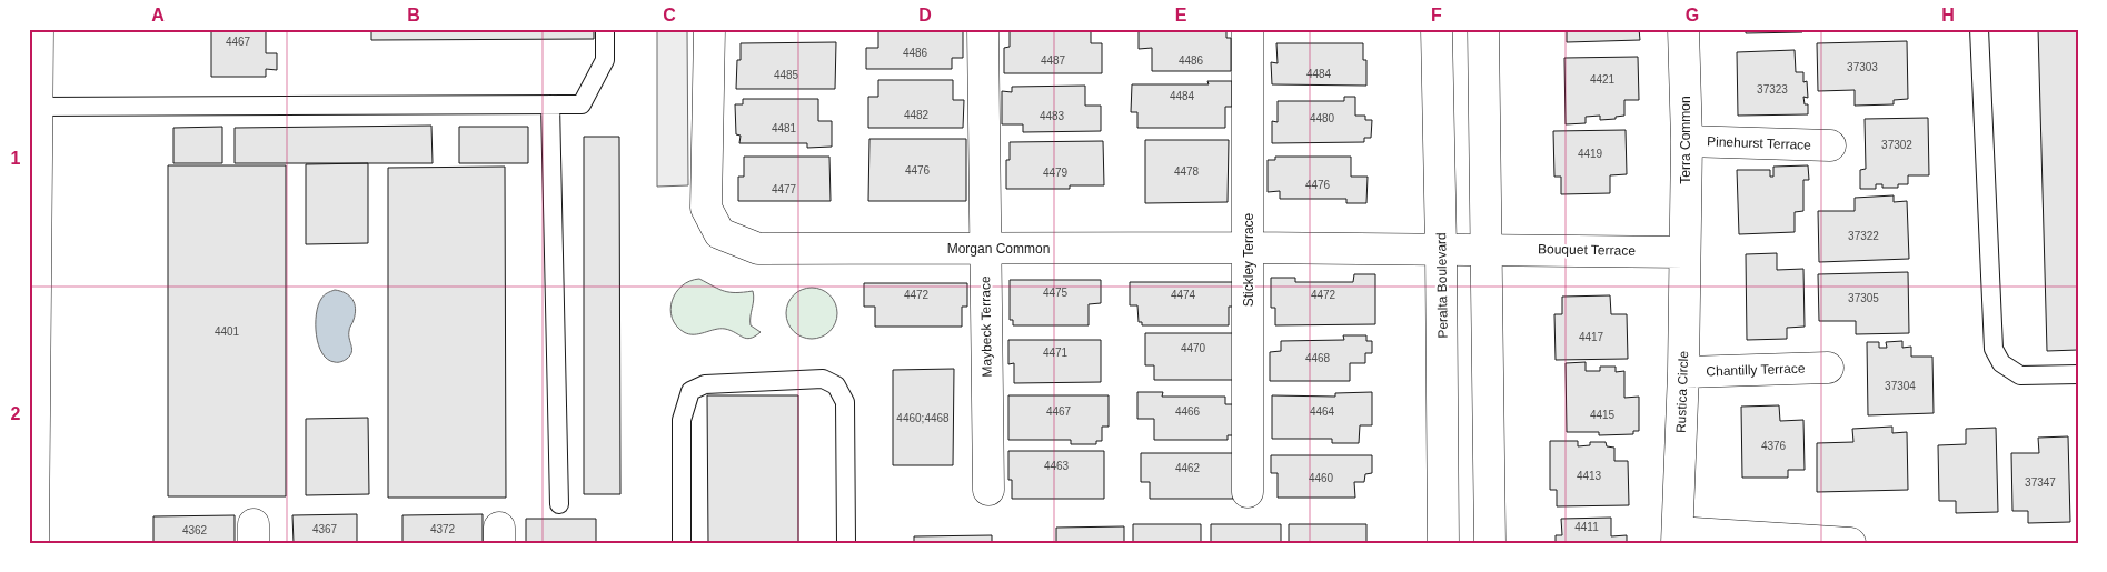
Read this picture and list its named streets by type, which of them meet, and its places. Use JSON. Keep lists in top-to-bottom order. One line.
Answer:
{"streets":{"street":["Terra Common","Pinehurst Terrace","Morgan Common","Bouquet Terrace","Stickley Terrace","Peralta Boulevard","Maybeck Terrace","Chantilly Terrace","Rustica Circle"]},"crossings":[["Terra Common","Pinehurst Terrace"],["Terra Common","Bouquet Terrace"],["Terra Common","Rustica Circle"],["Morgan Common","Bouquet Terrace"],["Morgan Common","Stickley Terrace"],["Morgan Common","Peralta Boulevard"],["Morgan Common","Maybeck Terrace"],["Bouquet Terrace","Rustica Circle"],["Chantilly Terrace","Rustica Circle"]],"house_numbers":["4467","4486","4487","4486","37303","4484","4485","4421","37323","4484","4482","4483","4480","4481","37302","4419","4476","4478","4479","4476","4477","37322","4475","4472","4474","4472","37305","4401","4417","4470","4471","4468","37304","4467","4466","4464","4415","4460;4468","4376","4463","4462","4413","4460","37347","4411","4367","4372","4362"],"grid":{"columns":["A","B","C","D","E","F","G","H"],"rows":["1","2"]}}
